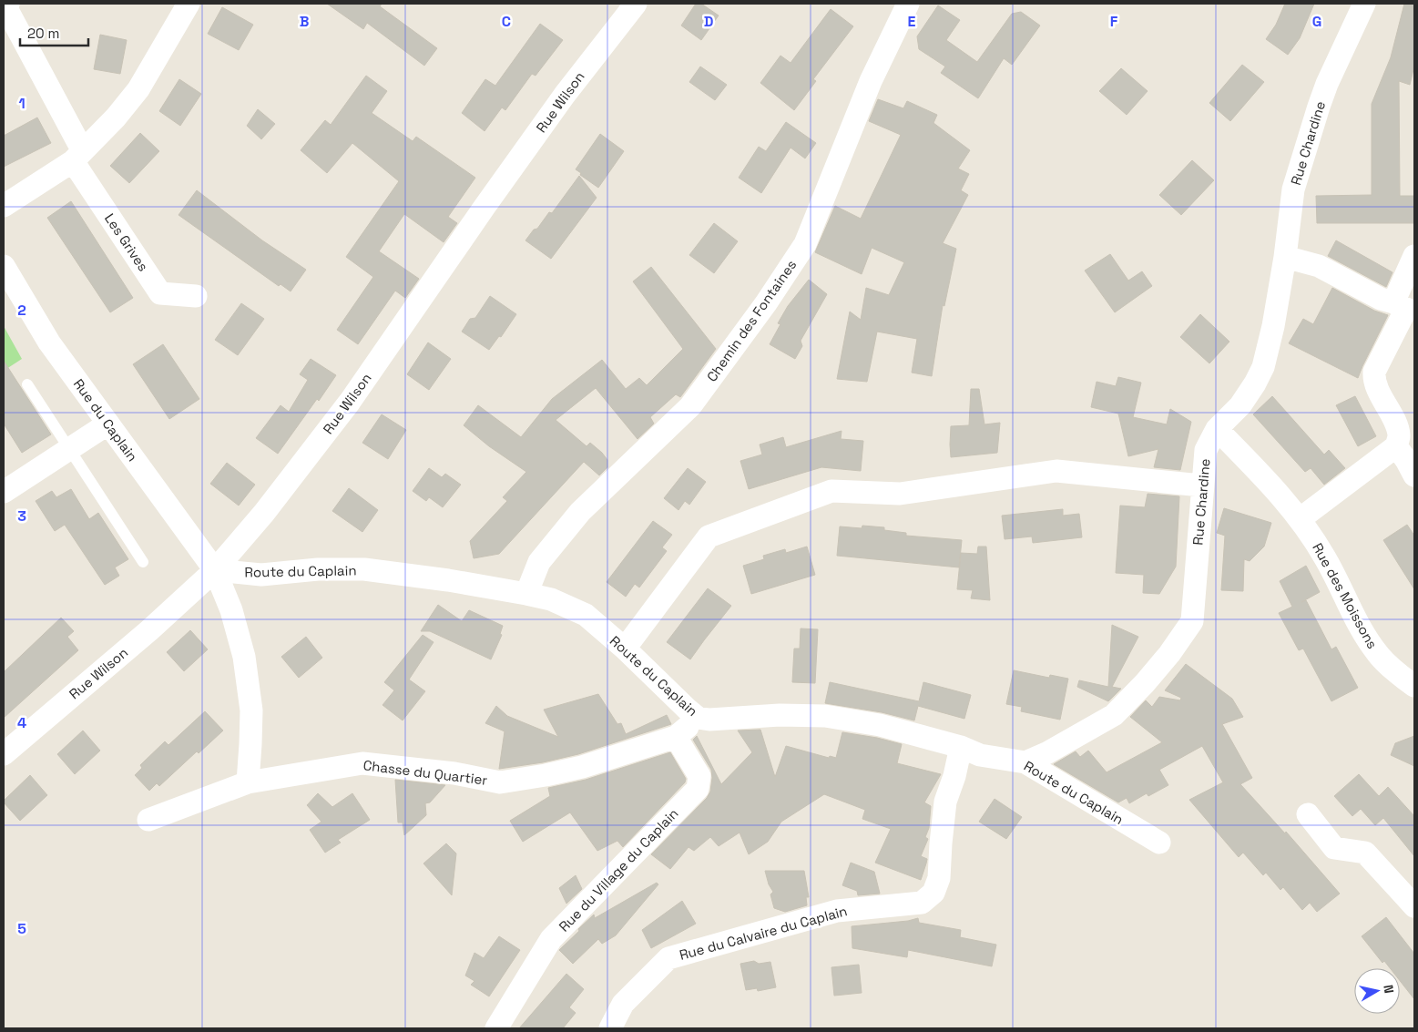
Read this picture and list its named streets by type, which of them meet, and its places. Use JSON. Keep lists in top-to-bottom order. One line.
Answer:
{"streets":{"street":["Rue Wilson","Rue Chardine","Les Grives","Chemin des Fontaines","Rue du Caplain","Route du Caplain","Rue des Moissons","Chasse du Quartier","Rue du Village du Caplain","Rue du Calvaire du Caplain"]},"crossings":[["Rue Wilson","Rue du Caplain"],["Rue Wilson","Route du Caplain"],["Rue Chardine","Route du Caplain"],["Rue Chardine","Rue des Moissons"],["Chemin des Fontaines","Route du Caplain"],["Rue du Caplain","Route du Caplain"],["Rue du Caplain","Chasse du Quartier"],["Route du Caplain","Rue du Calvaire du Caplain"],["Chasse du Quartier","Rue du Village du Caplain"]],"scale_bar":"20 m","north":"right","grid":{"columns":["B","C","D","E","F","G"],"rows":["1","2","3","4","5"]}}
